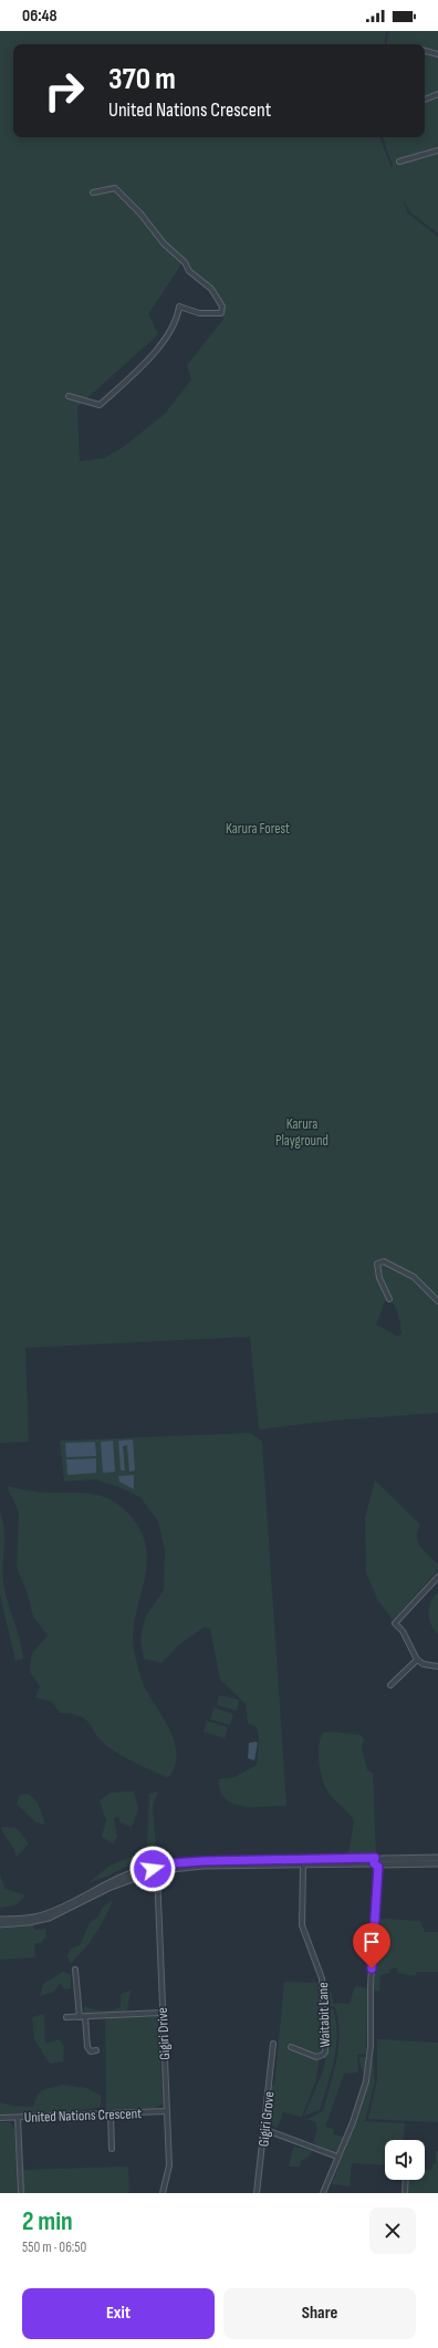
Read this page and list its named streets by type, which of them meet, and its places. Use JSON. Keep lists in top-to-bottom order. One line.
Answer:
{"streets":{"street":["Waitabit Lane","Gigiri Drive","United Nations Crescent","Gigiri Grove"]},"crossings":[["Gigiri Drive","United Nations Crescent"]],"parks":["Karura Forest","Karura Playground"],"page":{"status":"06:48","turn":["370 m","United Nations Crescent"],"heading":["2 min","550 m · 06:50"],"buttons":["Exit","Share"]}}
